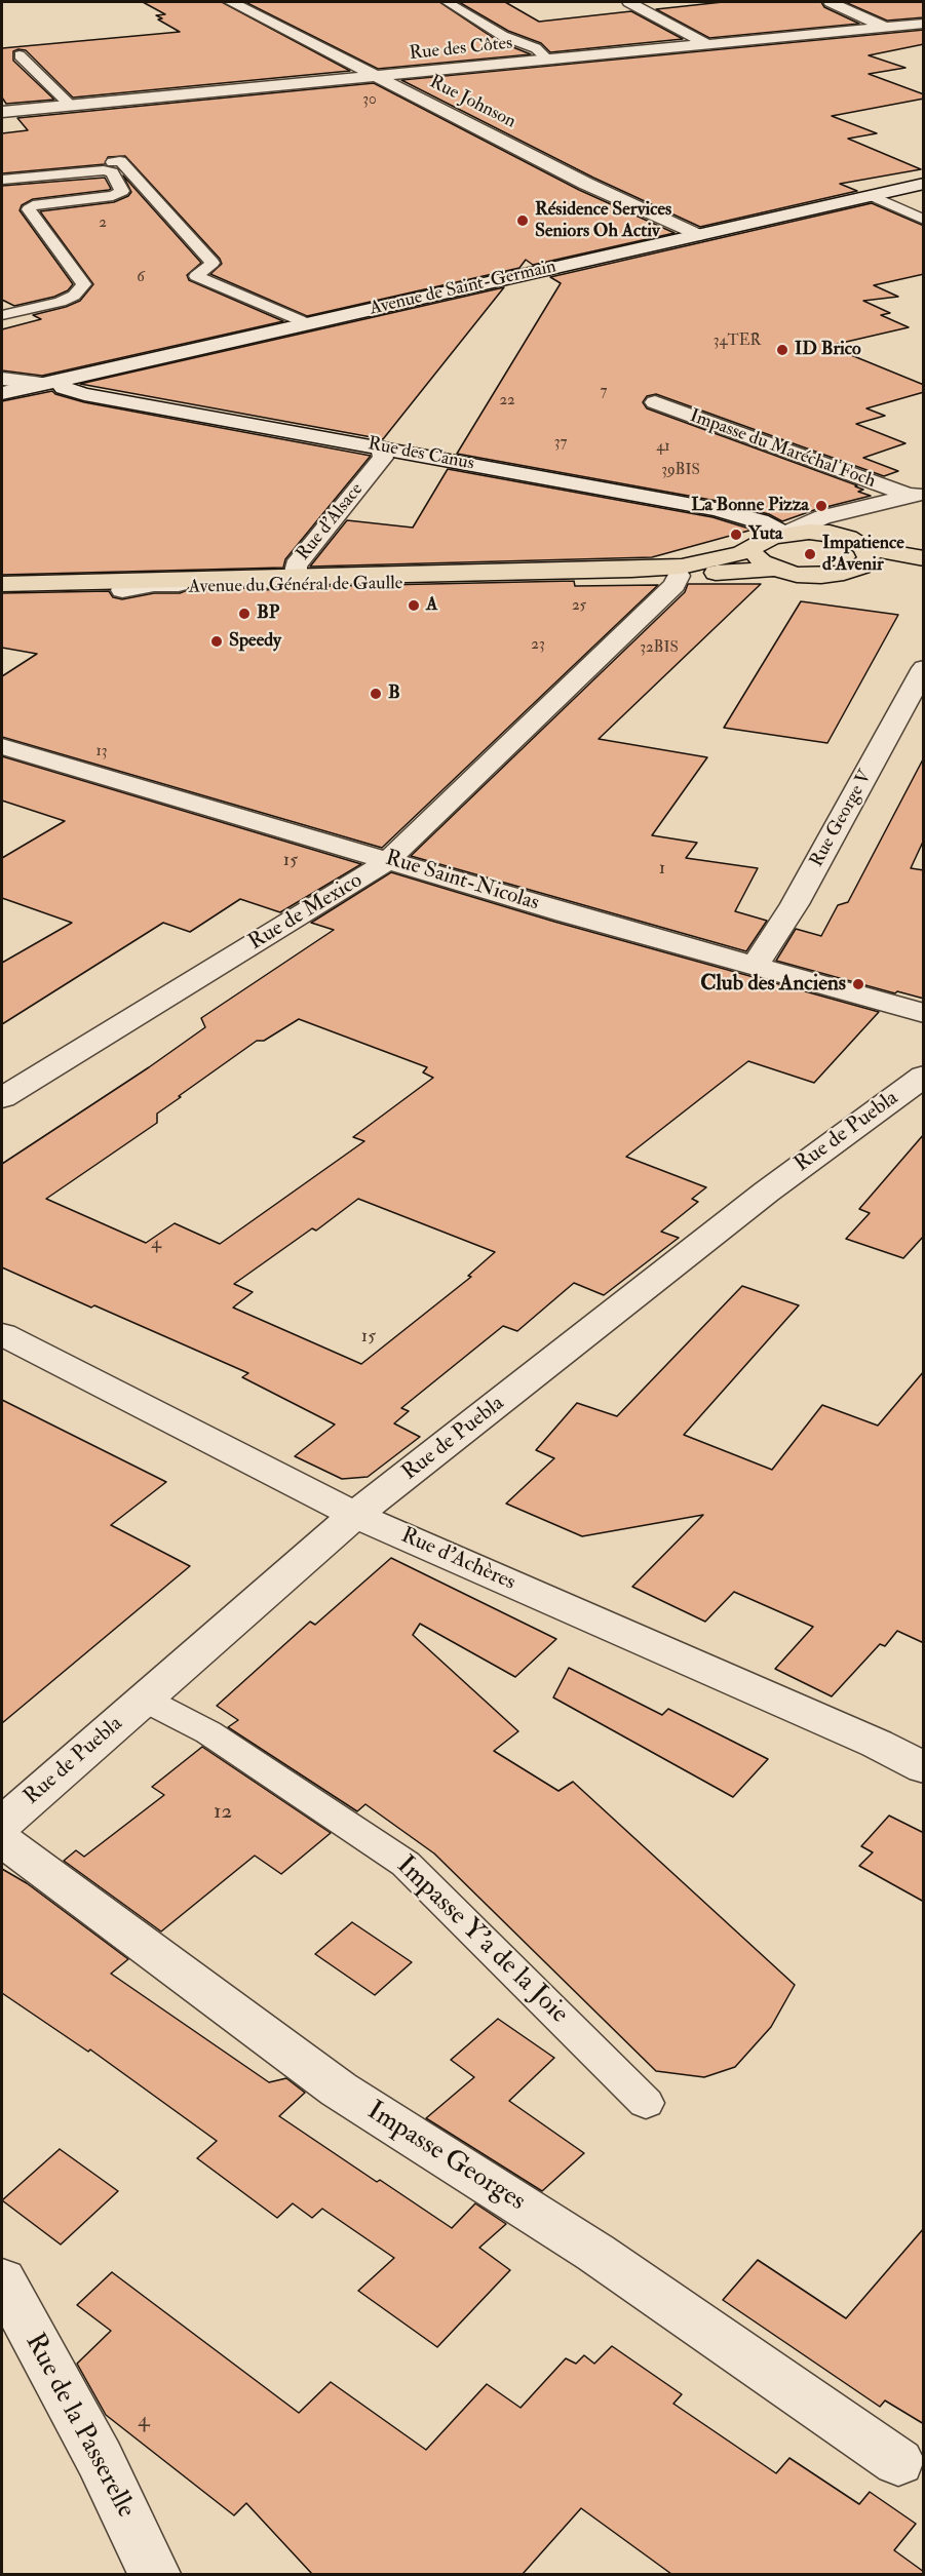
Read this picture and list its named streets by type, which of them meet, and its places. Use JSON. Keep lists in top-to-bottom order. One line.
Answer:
{"streets":{"main road":["Avenue du Général de Gaulle"],"street":["Rue des Côtes","Rue Johnson","Avenue de Saint-Germain","Impasse du Maréchal Foch","Rue des Canus","Rue d'Alsace","Rue George V","Rue Saint-Nicolas","Rue de Mexico","Rue de Puebla","Rue d'Achères","Impasse Georges","Rue de la Passerelle"],"lane":["Impasse Y'a de la Joie"]},"crossings":[["Rue des Côtes","Rue Johnson"],["Rue Johnson","Avenue de Saint-Germain"],["Avenue de Saint-Germain","Rue des Canus"],["Rue des Canus","Rue d'Alsace"],["Rue des Canus","Avenue du Général de Gaulle"],["Rue d'Alsace","Avenue du Général de Gaulle"],["Avenue du Général de Gaulle","Rue de Mexico"],["Rue George V","Rue Saint-Nicolas"],["Rue Saint-Nicolas","Rue de Mexico"],["Rue de Puebla","Rue d'Achères"],["Rue de Puebla","Impasse Y'a de la Joie"]],"places":["Résidence Services Seniors Oh Activ","ID Brico","La Bonne Pizza","Yuta","Impatience d'Avenir","A","BP","Speedy","B","Club des Anciens"],"house_numbers":["30","2","6","34TER","7","22","37","41","39BIS","25","23","32BIS","13","15","1","4","15","12","4"]}
